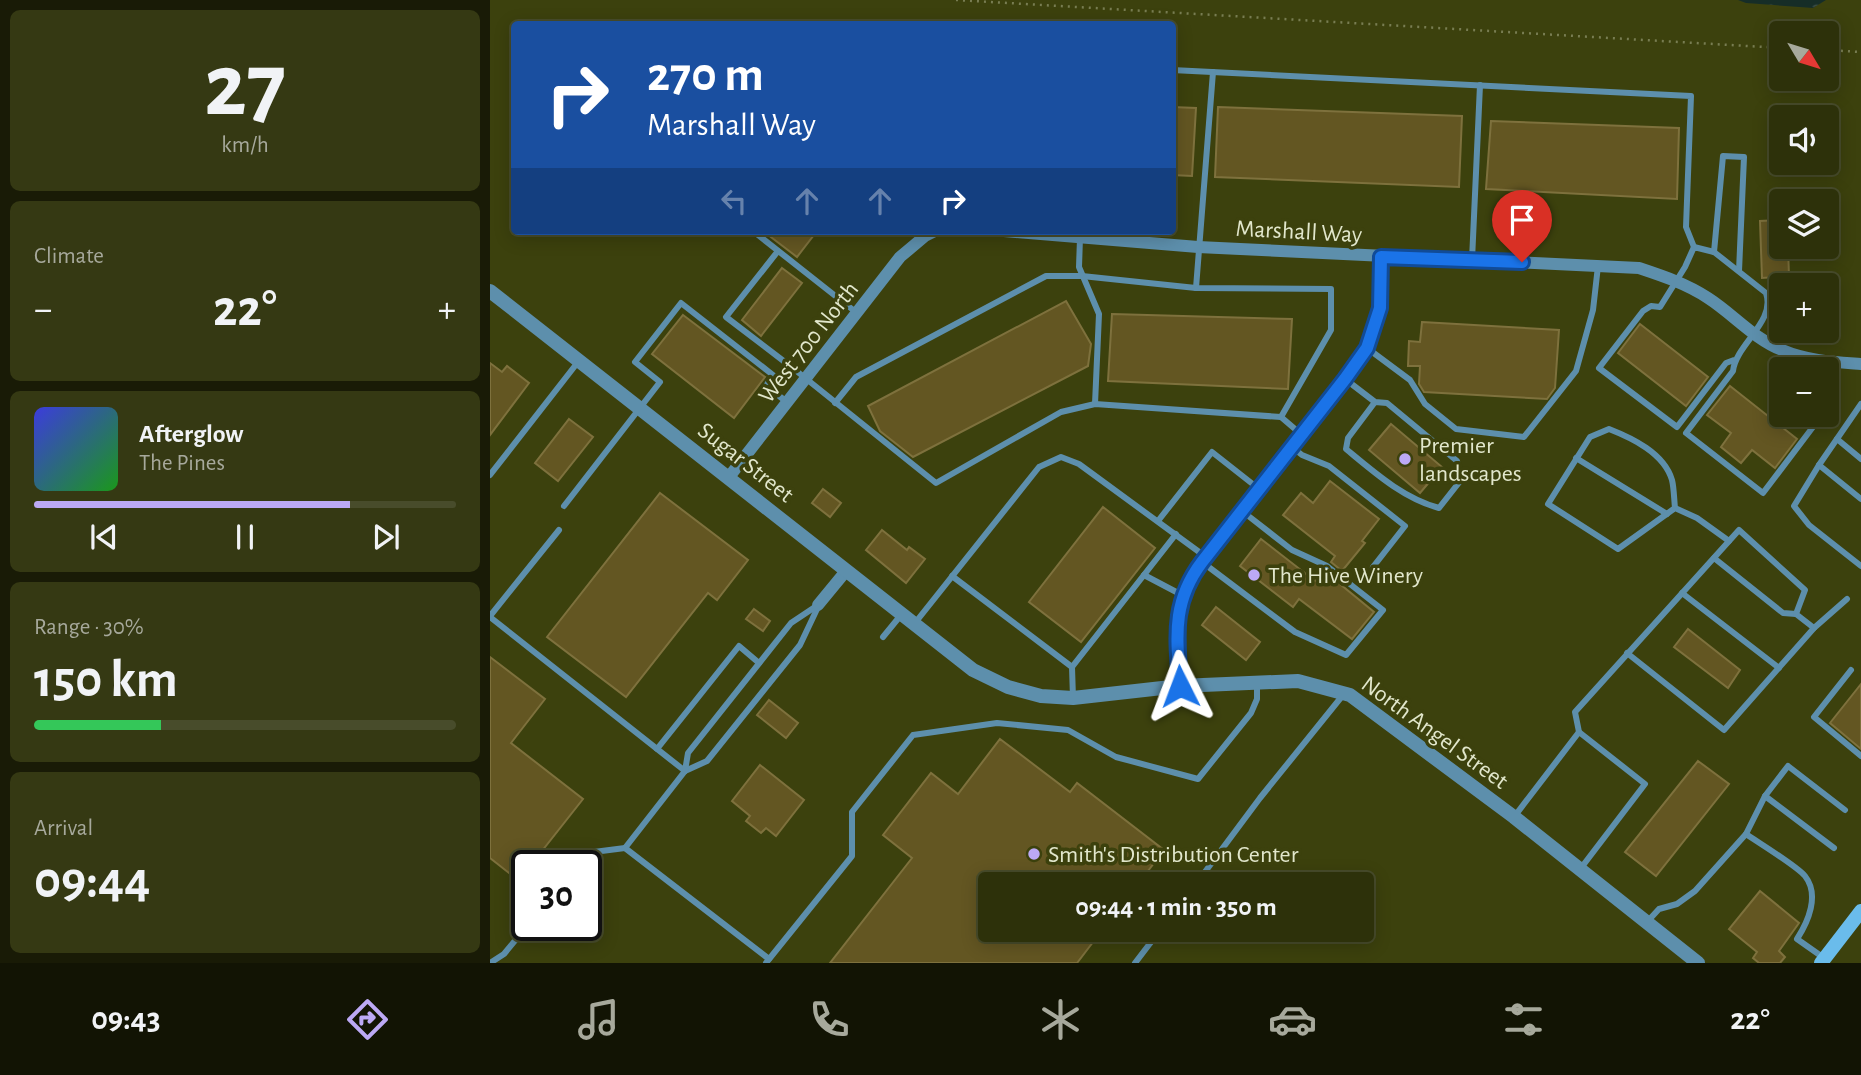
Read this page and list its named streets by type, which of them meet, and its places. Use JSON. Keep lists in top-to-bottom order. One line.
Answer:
{"streets":{"street":["Marshall Way","West 700 North","Sugar Street","North Angel Street"]},"crossings":[["West 700 North","Sugar Street"],["Sugar Street","North Angel Street"]],"places":["Premier landscapes","The Hive Winery","Smith's Distribution Center"],"north":"bottom right","page":{"tile":[["27","km/h"],"Climate",["Range · 30%","150 km"],["Arrival","09:44"]],"map_buttons":["+","−"],"turn":["270 m","Marshall Way"],"heat":["−","22°","+"],"song":["Afterglow","The Pines"],"limit":"30","trip":"09:44 · 1 min · 350 m","tabs":["09:43","22°"]}}
